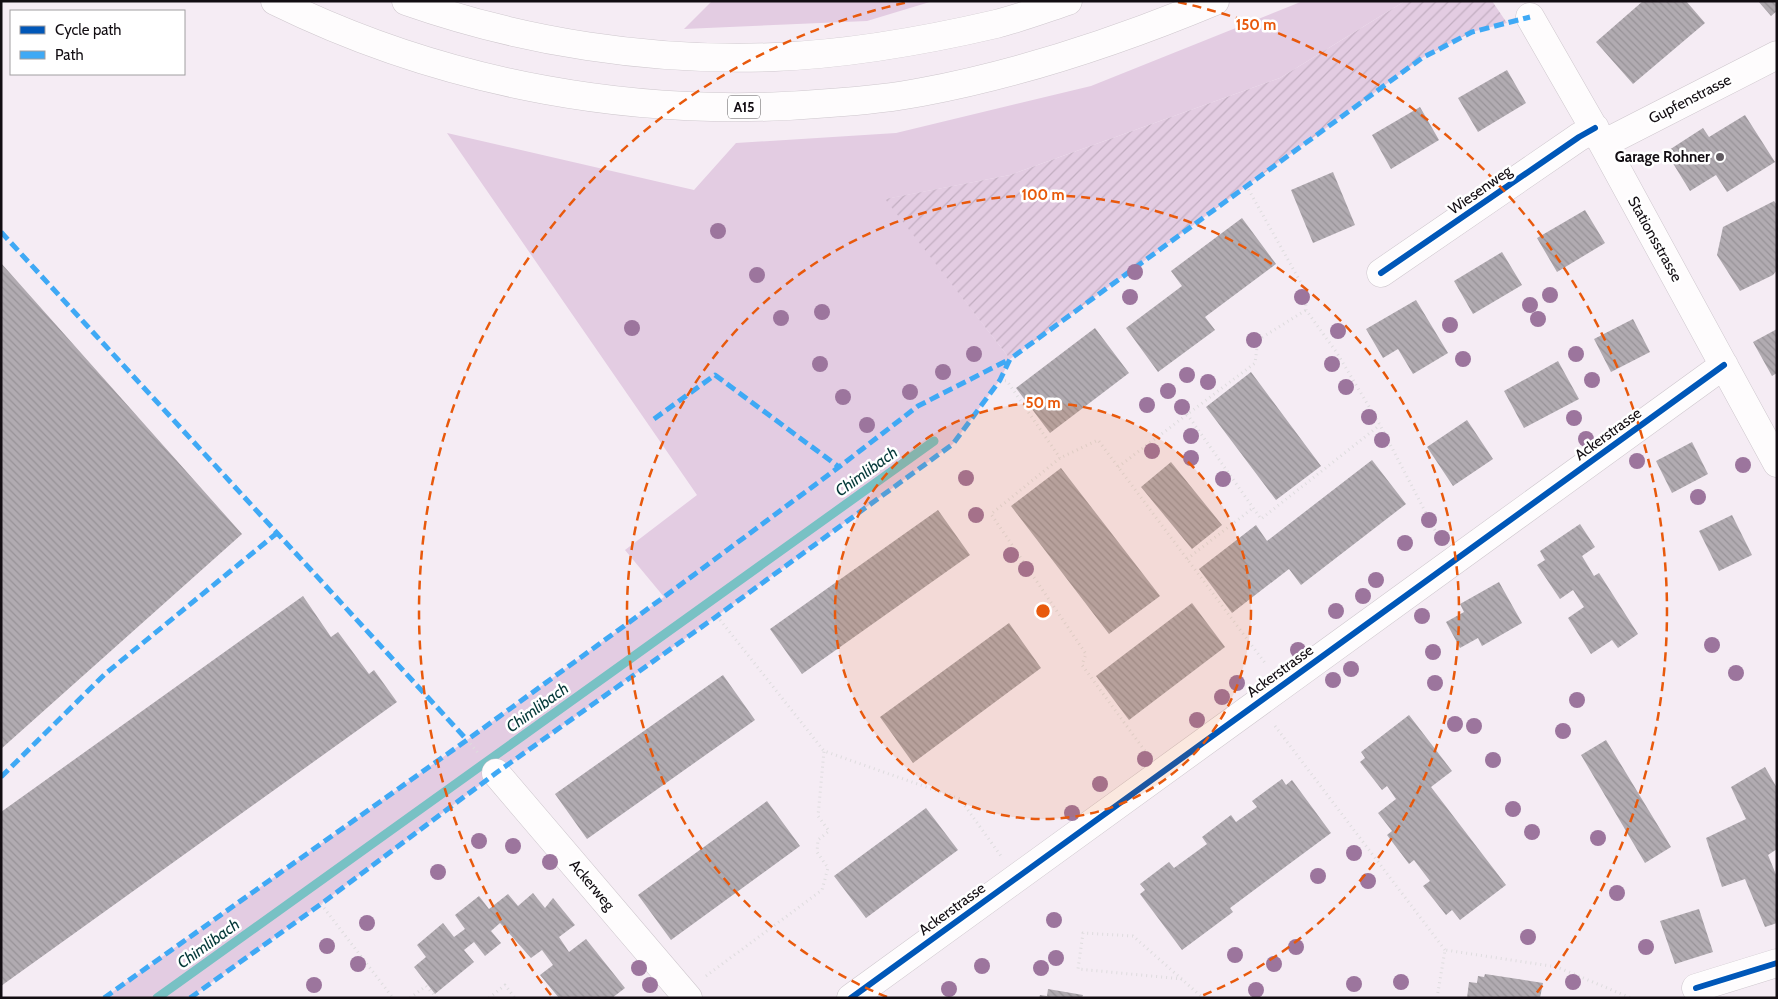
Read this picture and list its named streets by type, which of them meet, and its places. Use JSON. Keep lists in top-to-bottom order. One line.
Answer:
{"streets":{"main road":["Gupfenstrasse","A15","Wiesenweg","Stationsstrasse","Ackerstrasse","Ackerweg"]},"crossings":[["Gupfenstrasse","Wiesenweg"],["Gupfenstrasse","Stationsstrasse"],["Wiesenweg","Stationsstrasse"],["Stationsstrasse","Ackerstrasse"]],"water":["Chimlibach"],"places":["Garage Rohner"],"legend":["Cycle path","Path"],"rings":["150 m","100 m","50 m"]}
